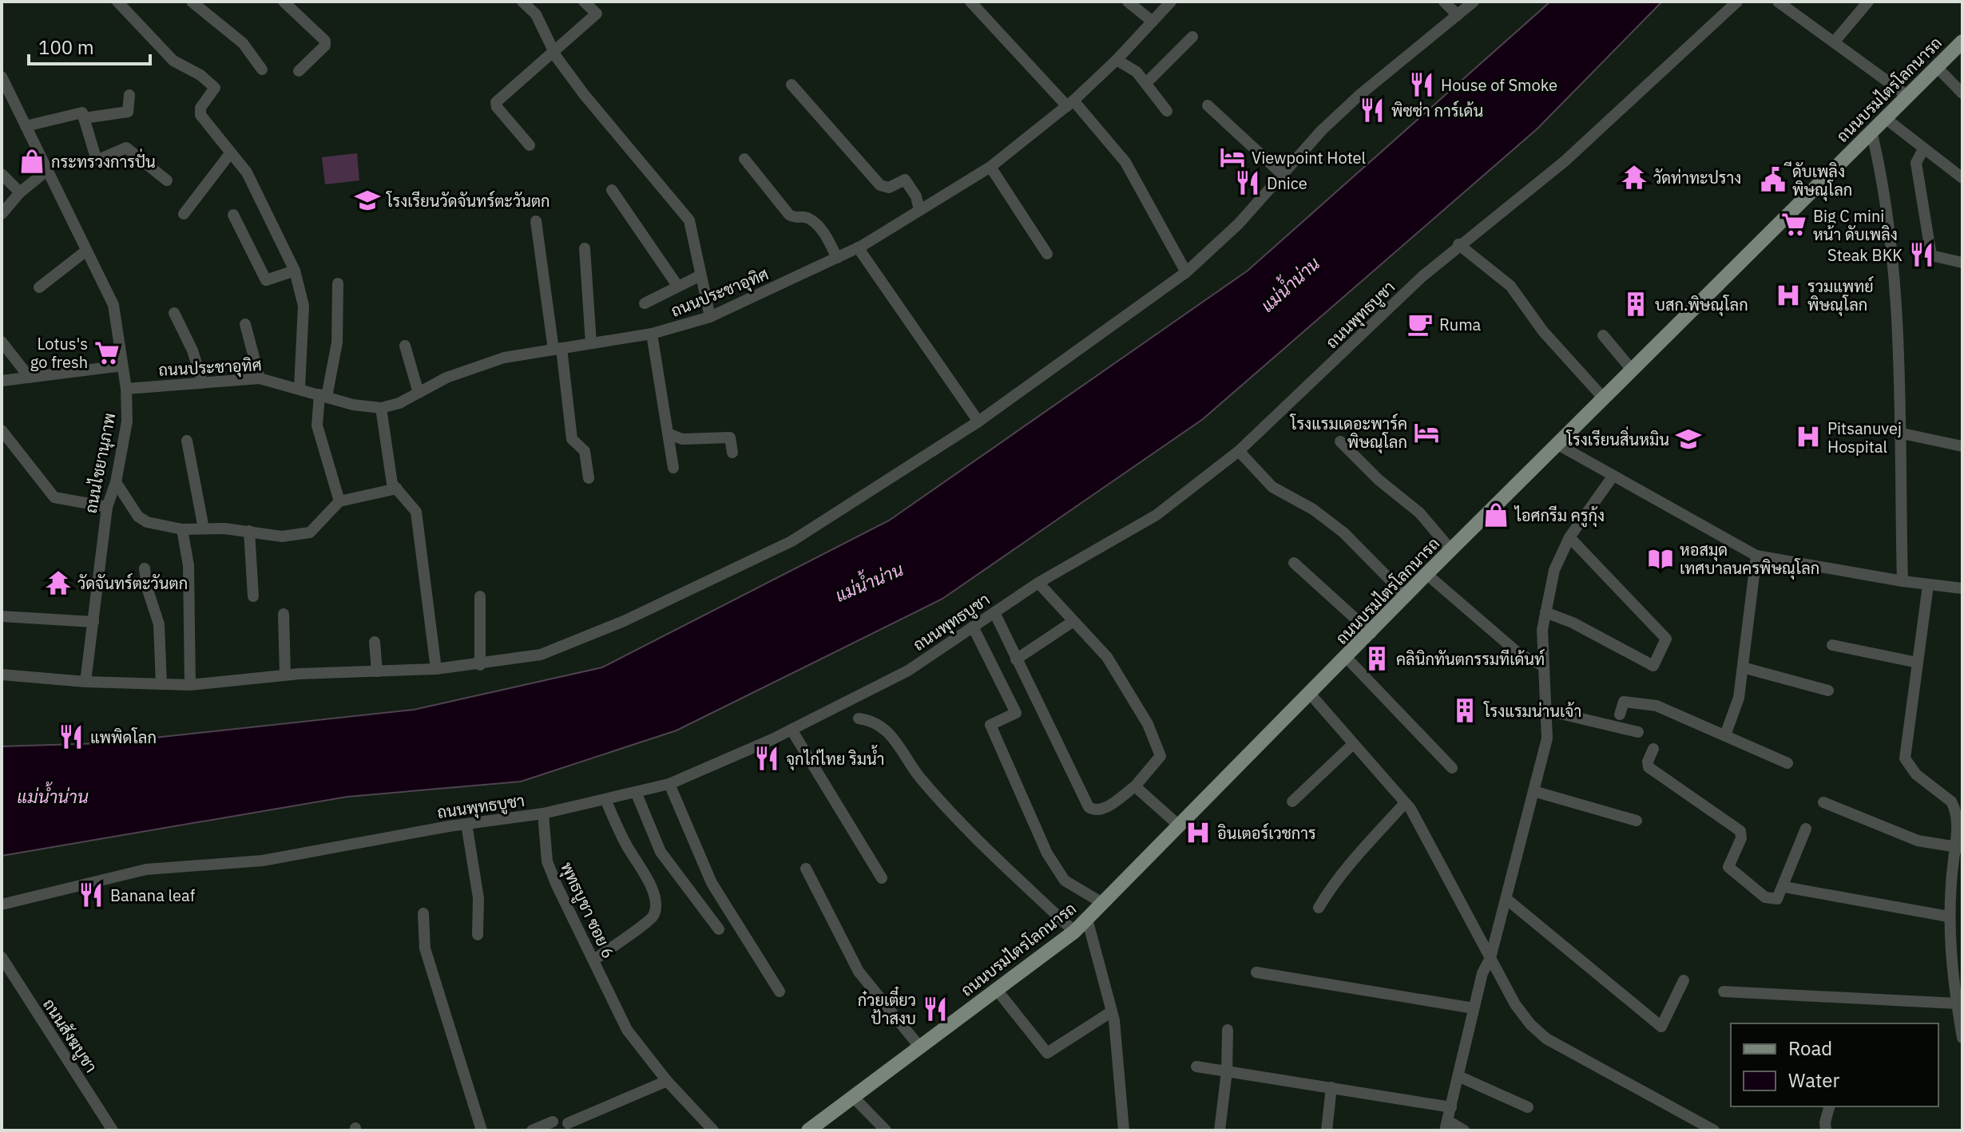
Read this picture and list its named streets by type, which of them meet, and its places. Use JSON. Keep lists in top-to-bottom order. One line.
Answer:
{"streets":{"main road":["ถนนบรมไตรโลกนารถ"],"street":["ถนนประชาอุทิศ","ถนนพุทธบูชา","ถนนไชยานุภาพ","พุทธบูชา ซอย 6","ถนนสังฆบูชา"]},"crossings":[["ถนนประชาอุทิศ","ถนนไชยานุภาพ"],["ถนนพุทธบูชา","พุทธบูชา ซอย 6"]],"water":["แม่น้ำน่าน"],"places":{"restaurant":["House of Smoke","พิซซ่า การ์เด้น","Dnice","Steak BKK","แพพิดโลก","จุกไก่ไทย ริมน้ำ","Banana leaf","ก๋วยเตี๋ยว ป้าสงบ"],"hotel":["Viewpoint Hotel","โรงแรมเดอะพาร์ค พิษณุโลก"],"shop":["กระทรวงการปั่น","ไอศกรีม ครูกุ้ง"],"temple":["วัดท่าทะปราง","วัดจันทร์ตะวันตก"],"public building":["ีดับเพลิง พิษณุโลก"],"school or university":["โรงเรียนวัดจันทร์ตะวันตก","โรงเรียนสิ่นหมิน"],"supermarket":["Big C mini หน้า ดับเพลิง","Lotus's go fresh"],"hospital":["รวมแพทย์ พิษณุโลก","Pitsanuvej Hospital","อินเตอร์เวชการ"],"building":["บสก.พิษณุโลก","คลินิกทันตกรรมทีเด้นท์","โรงแรมน่านเจ้า"],"cafe":["Ruma"],"library":["หอสมุด เทศบาลนครพิษณุโลก"]},"legend":["Road","Water"],"scale_bar":"100 m"}
